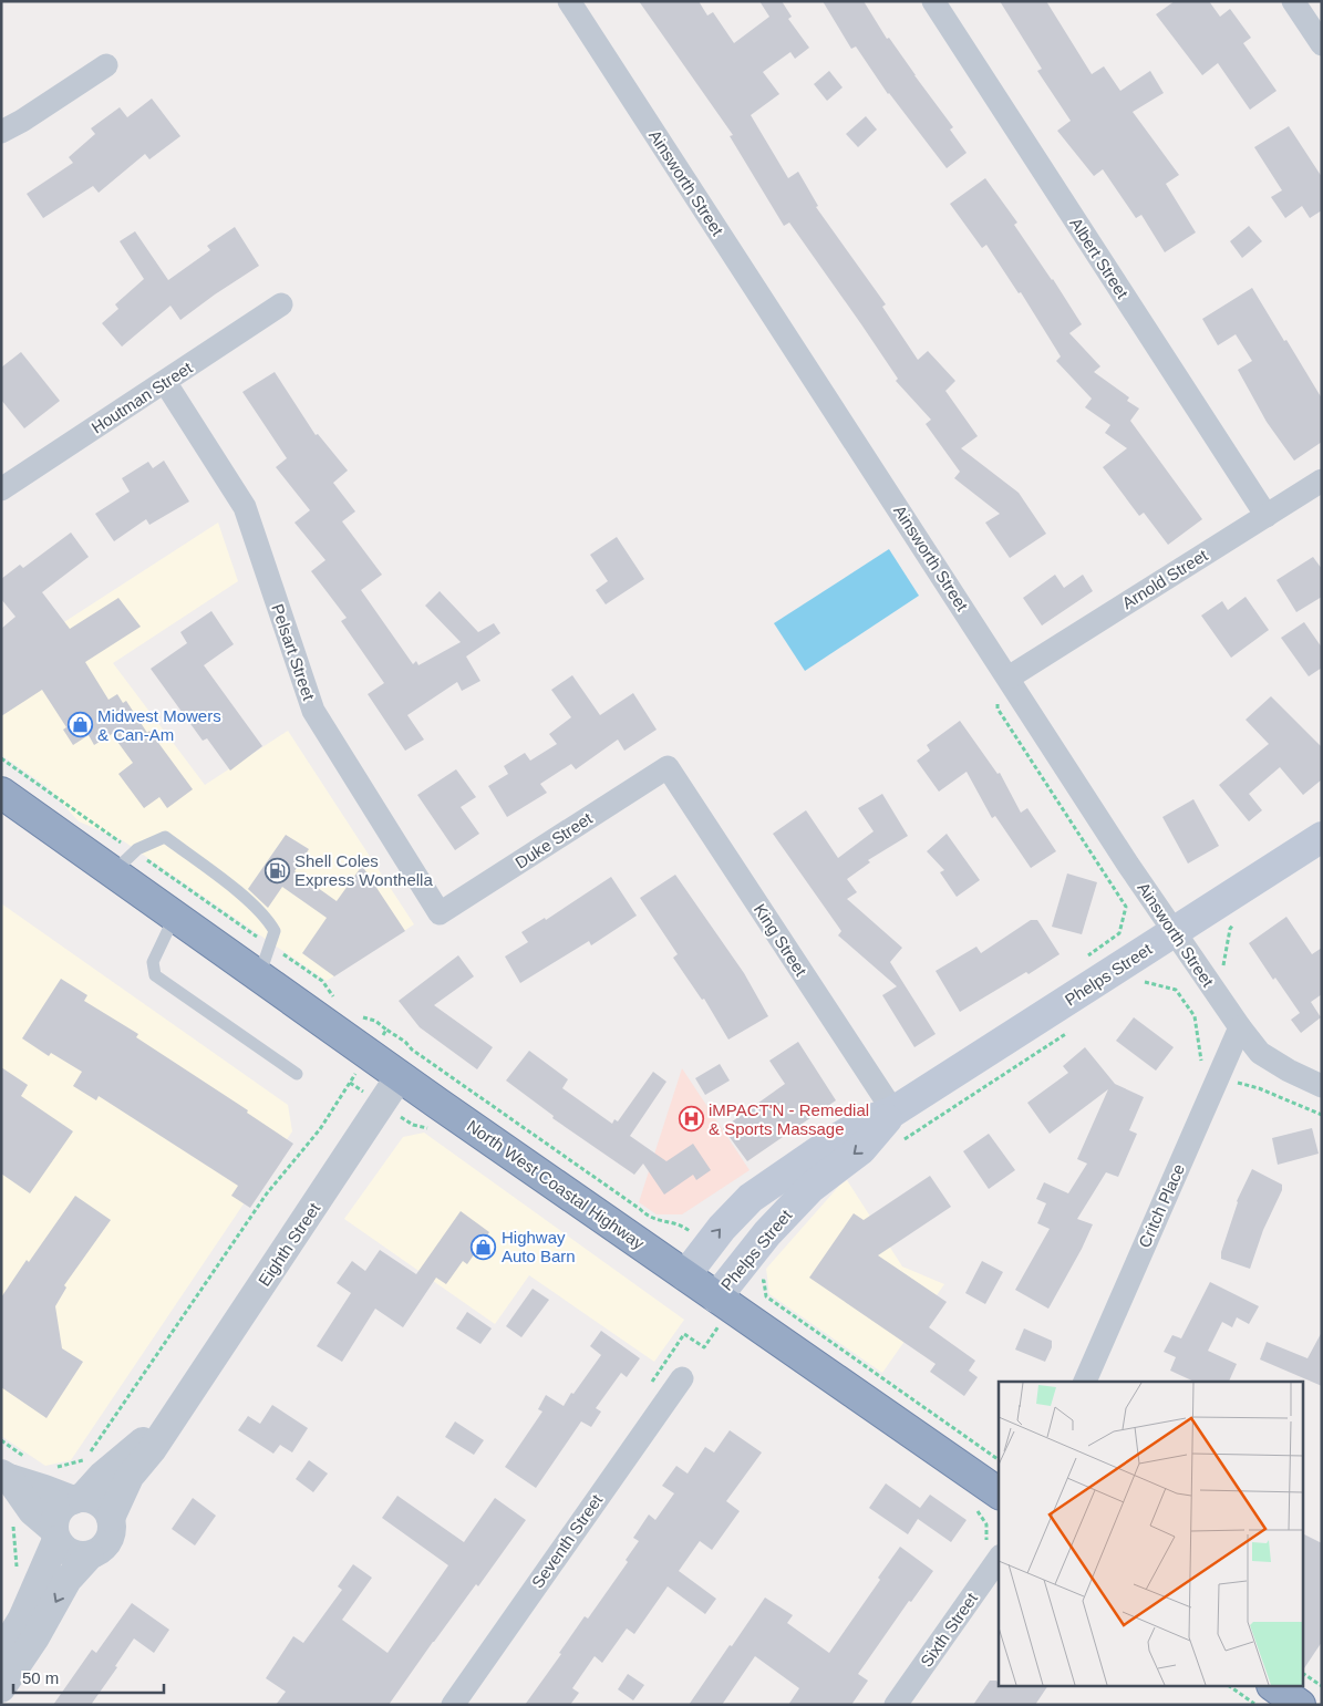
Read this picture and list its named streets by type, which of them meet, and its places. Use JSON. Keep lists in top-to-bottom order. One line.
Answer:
{"streets":{"highway":["North West Coastal Highway"],"main road":["Phelps Street"],"street":["Ainsworth Street","Albert Street","Houtman Street","Arnold Street","Pelsart Street","Duke Street","King Street","Critch Place","Eighth Street","Seventh Street","Sixth Street"]},"crossings":[["Ainsworth Street","Arnold Street"],["Ainsworth Street","Phelps Street"],["Ainsworth Street","Critch Place"],["Albert Street","Arnold Street"],["Houtman Street","Pelsart Street"],["Pelsart Street","Duke Street"],["Duke Street","King Street"],["King Street","Phelps Street"],["Phelps Street","North West Coastal Highway"],["North West Coastal Highway","Eighth Street"]],"places":{"shop":["Midwest Mowers & Can-Am","Highway Auto Barn"],"fuel station":["Shell Coles Express Wonthella"],"hospital":["iMPACT'N - Remedial & Sports Massage"]},"scale_bar":"50 m"}
